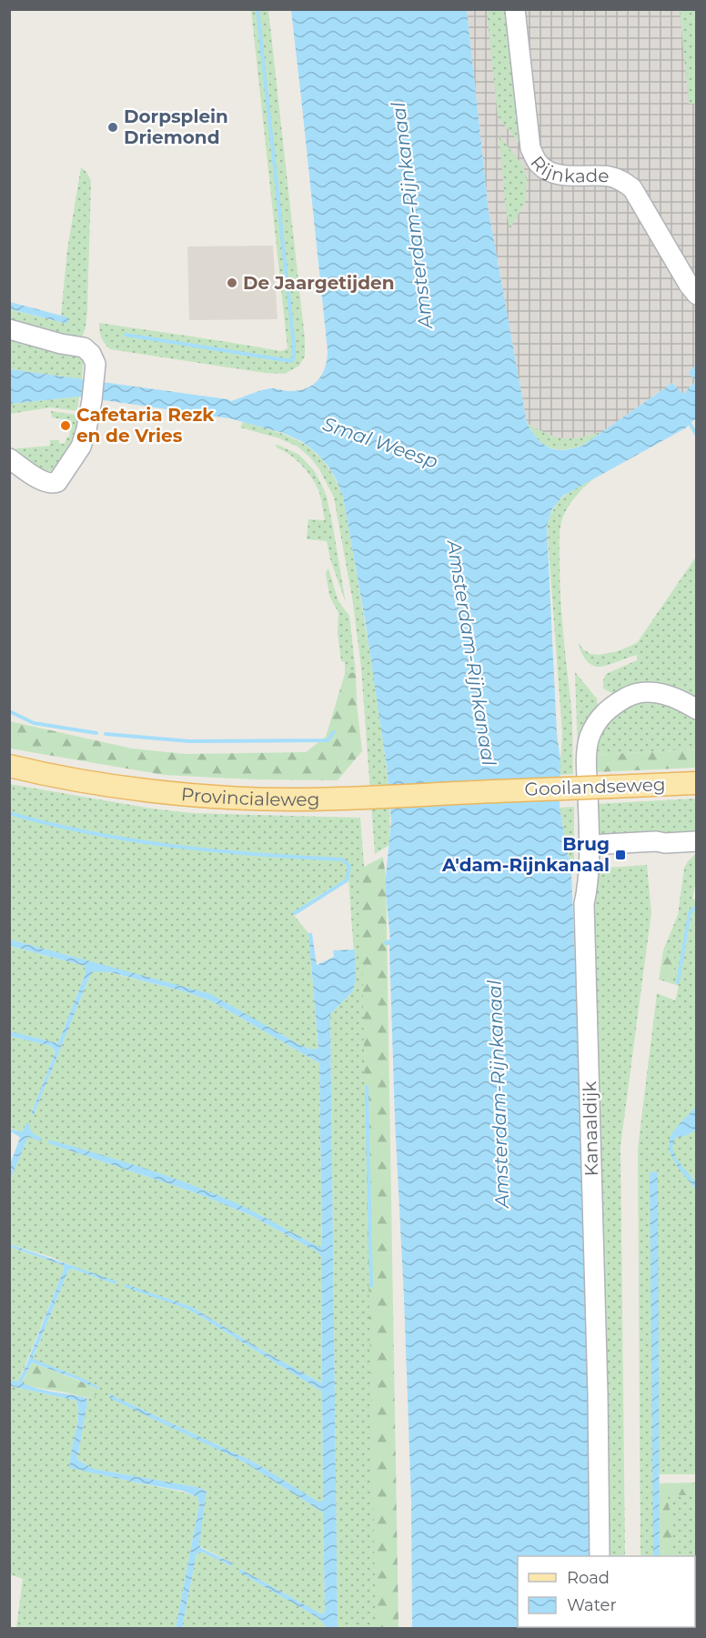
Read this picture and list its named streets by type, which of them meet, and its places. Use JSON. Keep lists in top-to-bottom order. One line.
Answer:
{"streets":{"main road":["Gooilandseweg","Provincialeweg"],"street":["Rijnkade","Kanaaldijk"]},"crossings":[["Gooilandseweg","Provincialeweg"]],"water":["Amsterdam-Rijnkanaal","Smal Weesp"],"places":{"other":["Dorpsplein Driemond","De Jaargetijden","Cafetaria Rezk en de Vries"],"transit":["Brug A'dam-Rijnkanaal"]},"legend":["Road","Water"]}
